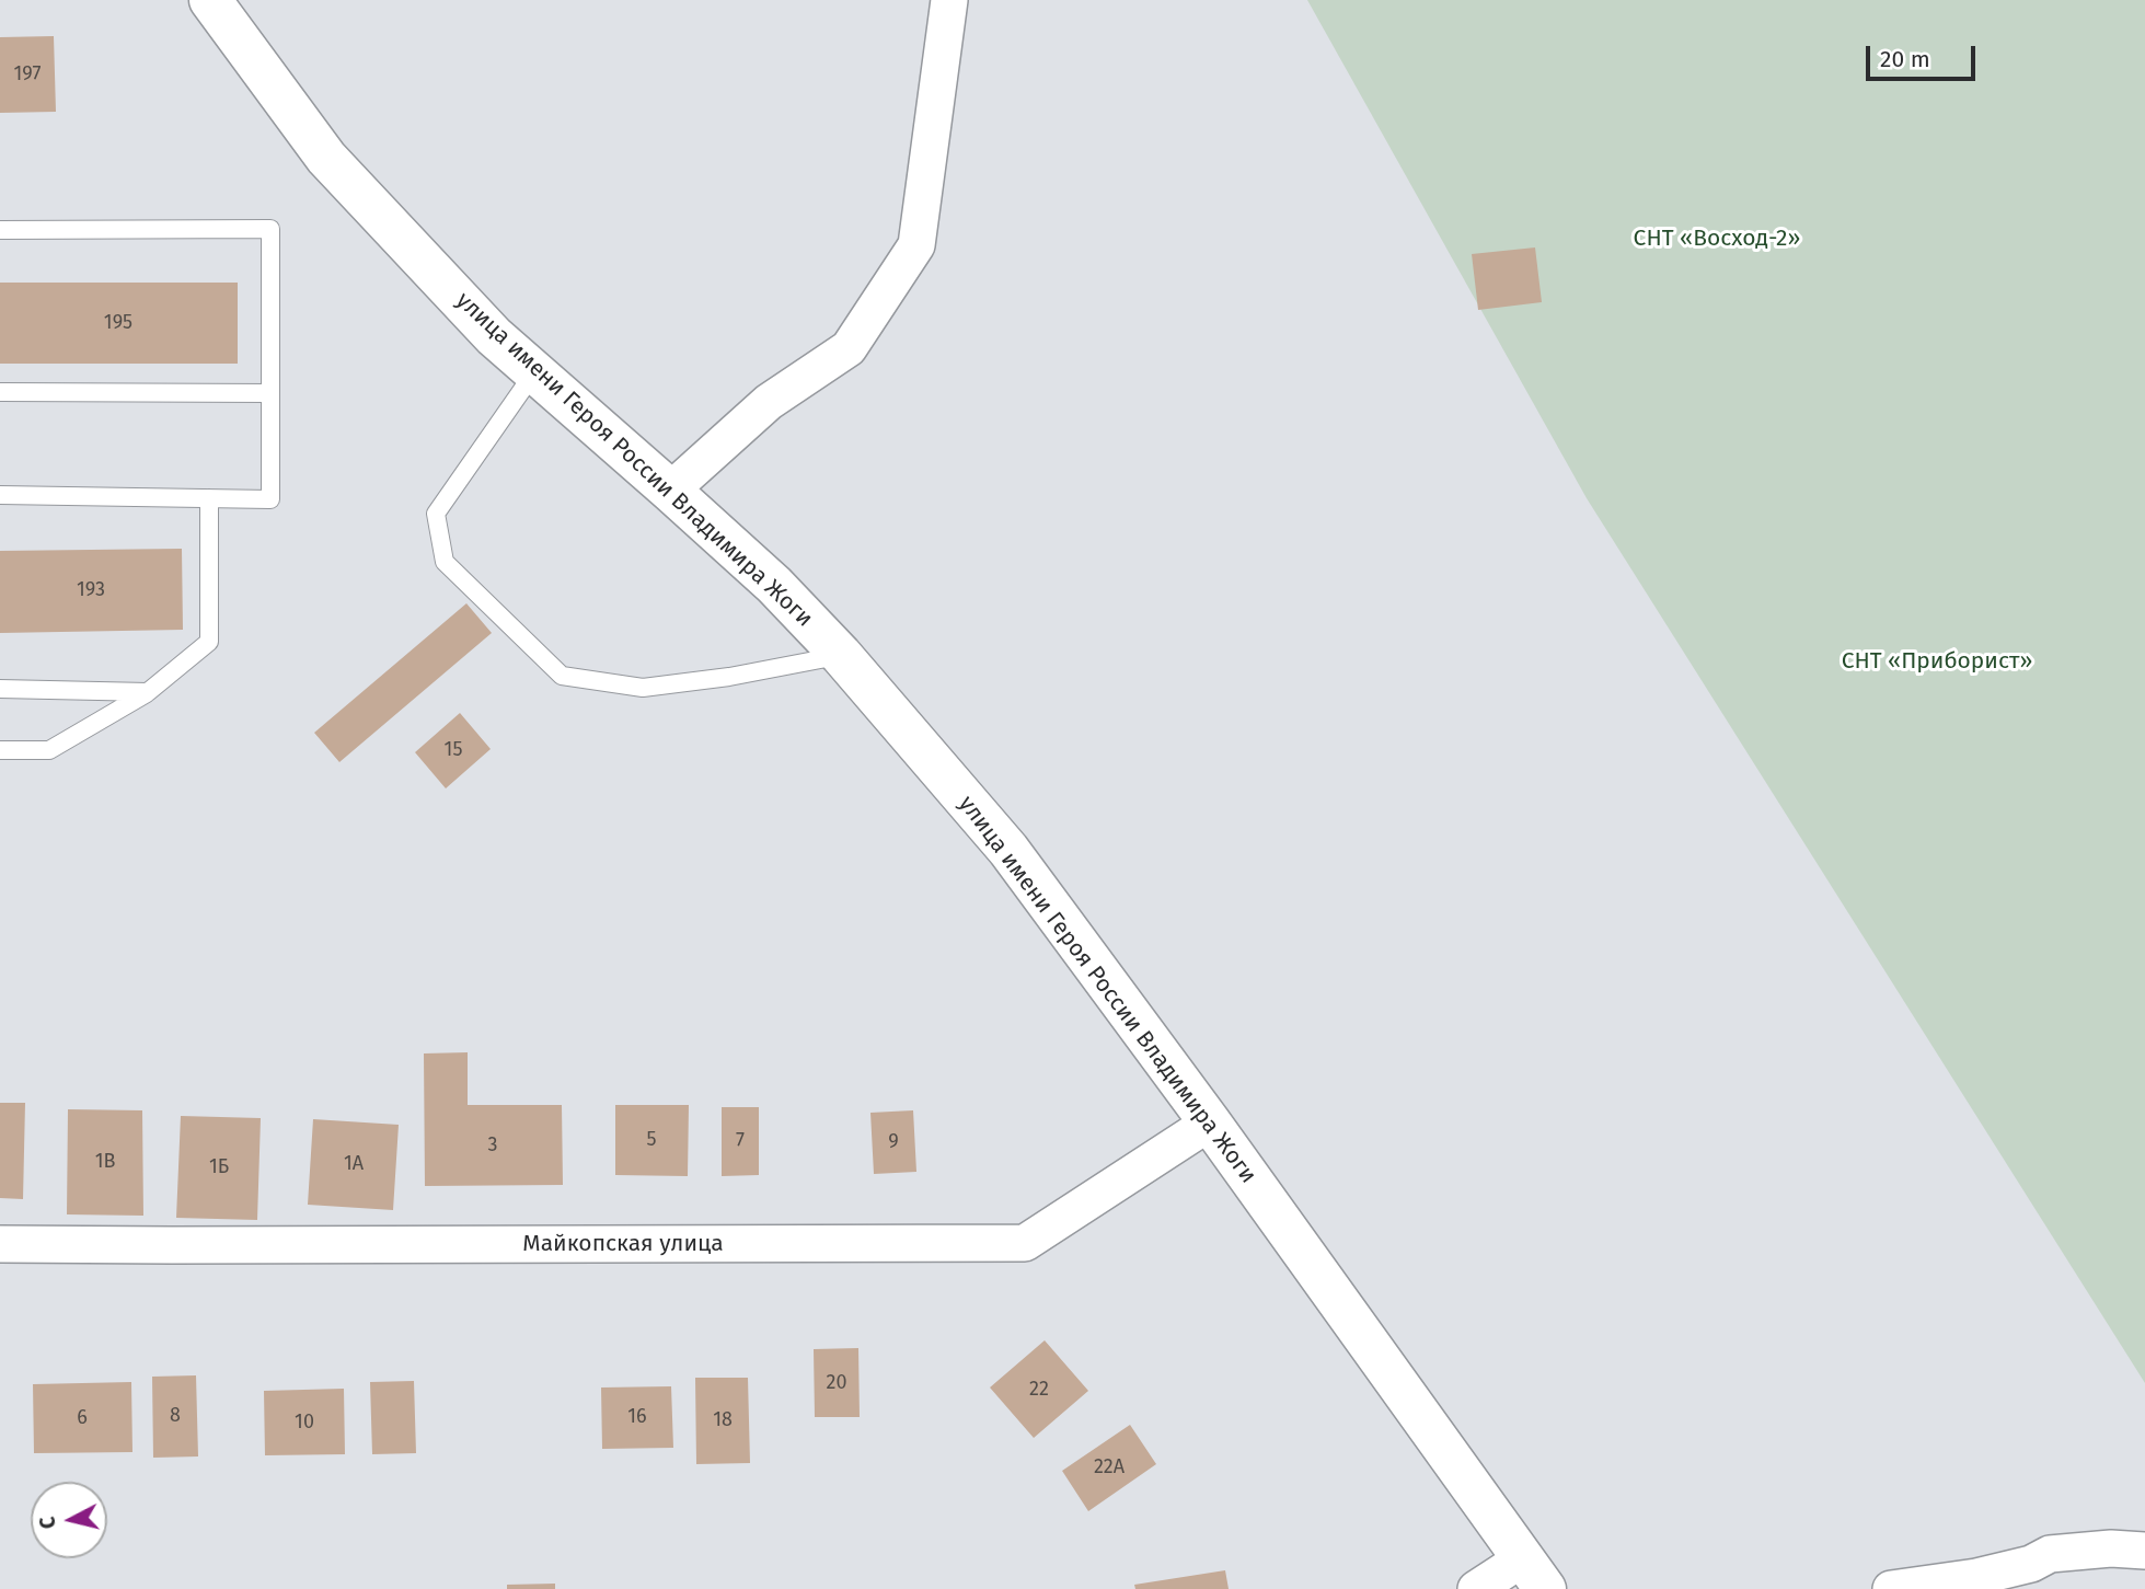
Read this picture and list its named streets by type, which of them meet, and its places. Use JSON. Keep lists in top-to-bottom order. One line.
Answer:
{"streets":{"main road":["улица имени Героя России Владимира Жоги"],"street":["Майкопская улица"]},"crossings":[["улица имени Героя России Владимира Жоги","Майкопская улица"]],"parks":["СНТ «Восход-2»","СНТ «Приборист»"],"house_numbers":["197","195","193","15","5","7","9","3","1В","1А","1Б","20","22","8","16","6","18","10","22А"],"scale_bar":"20 m","north":"left"}
